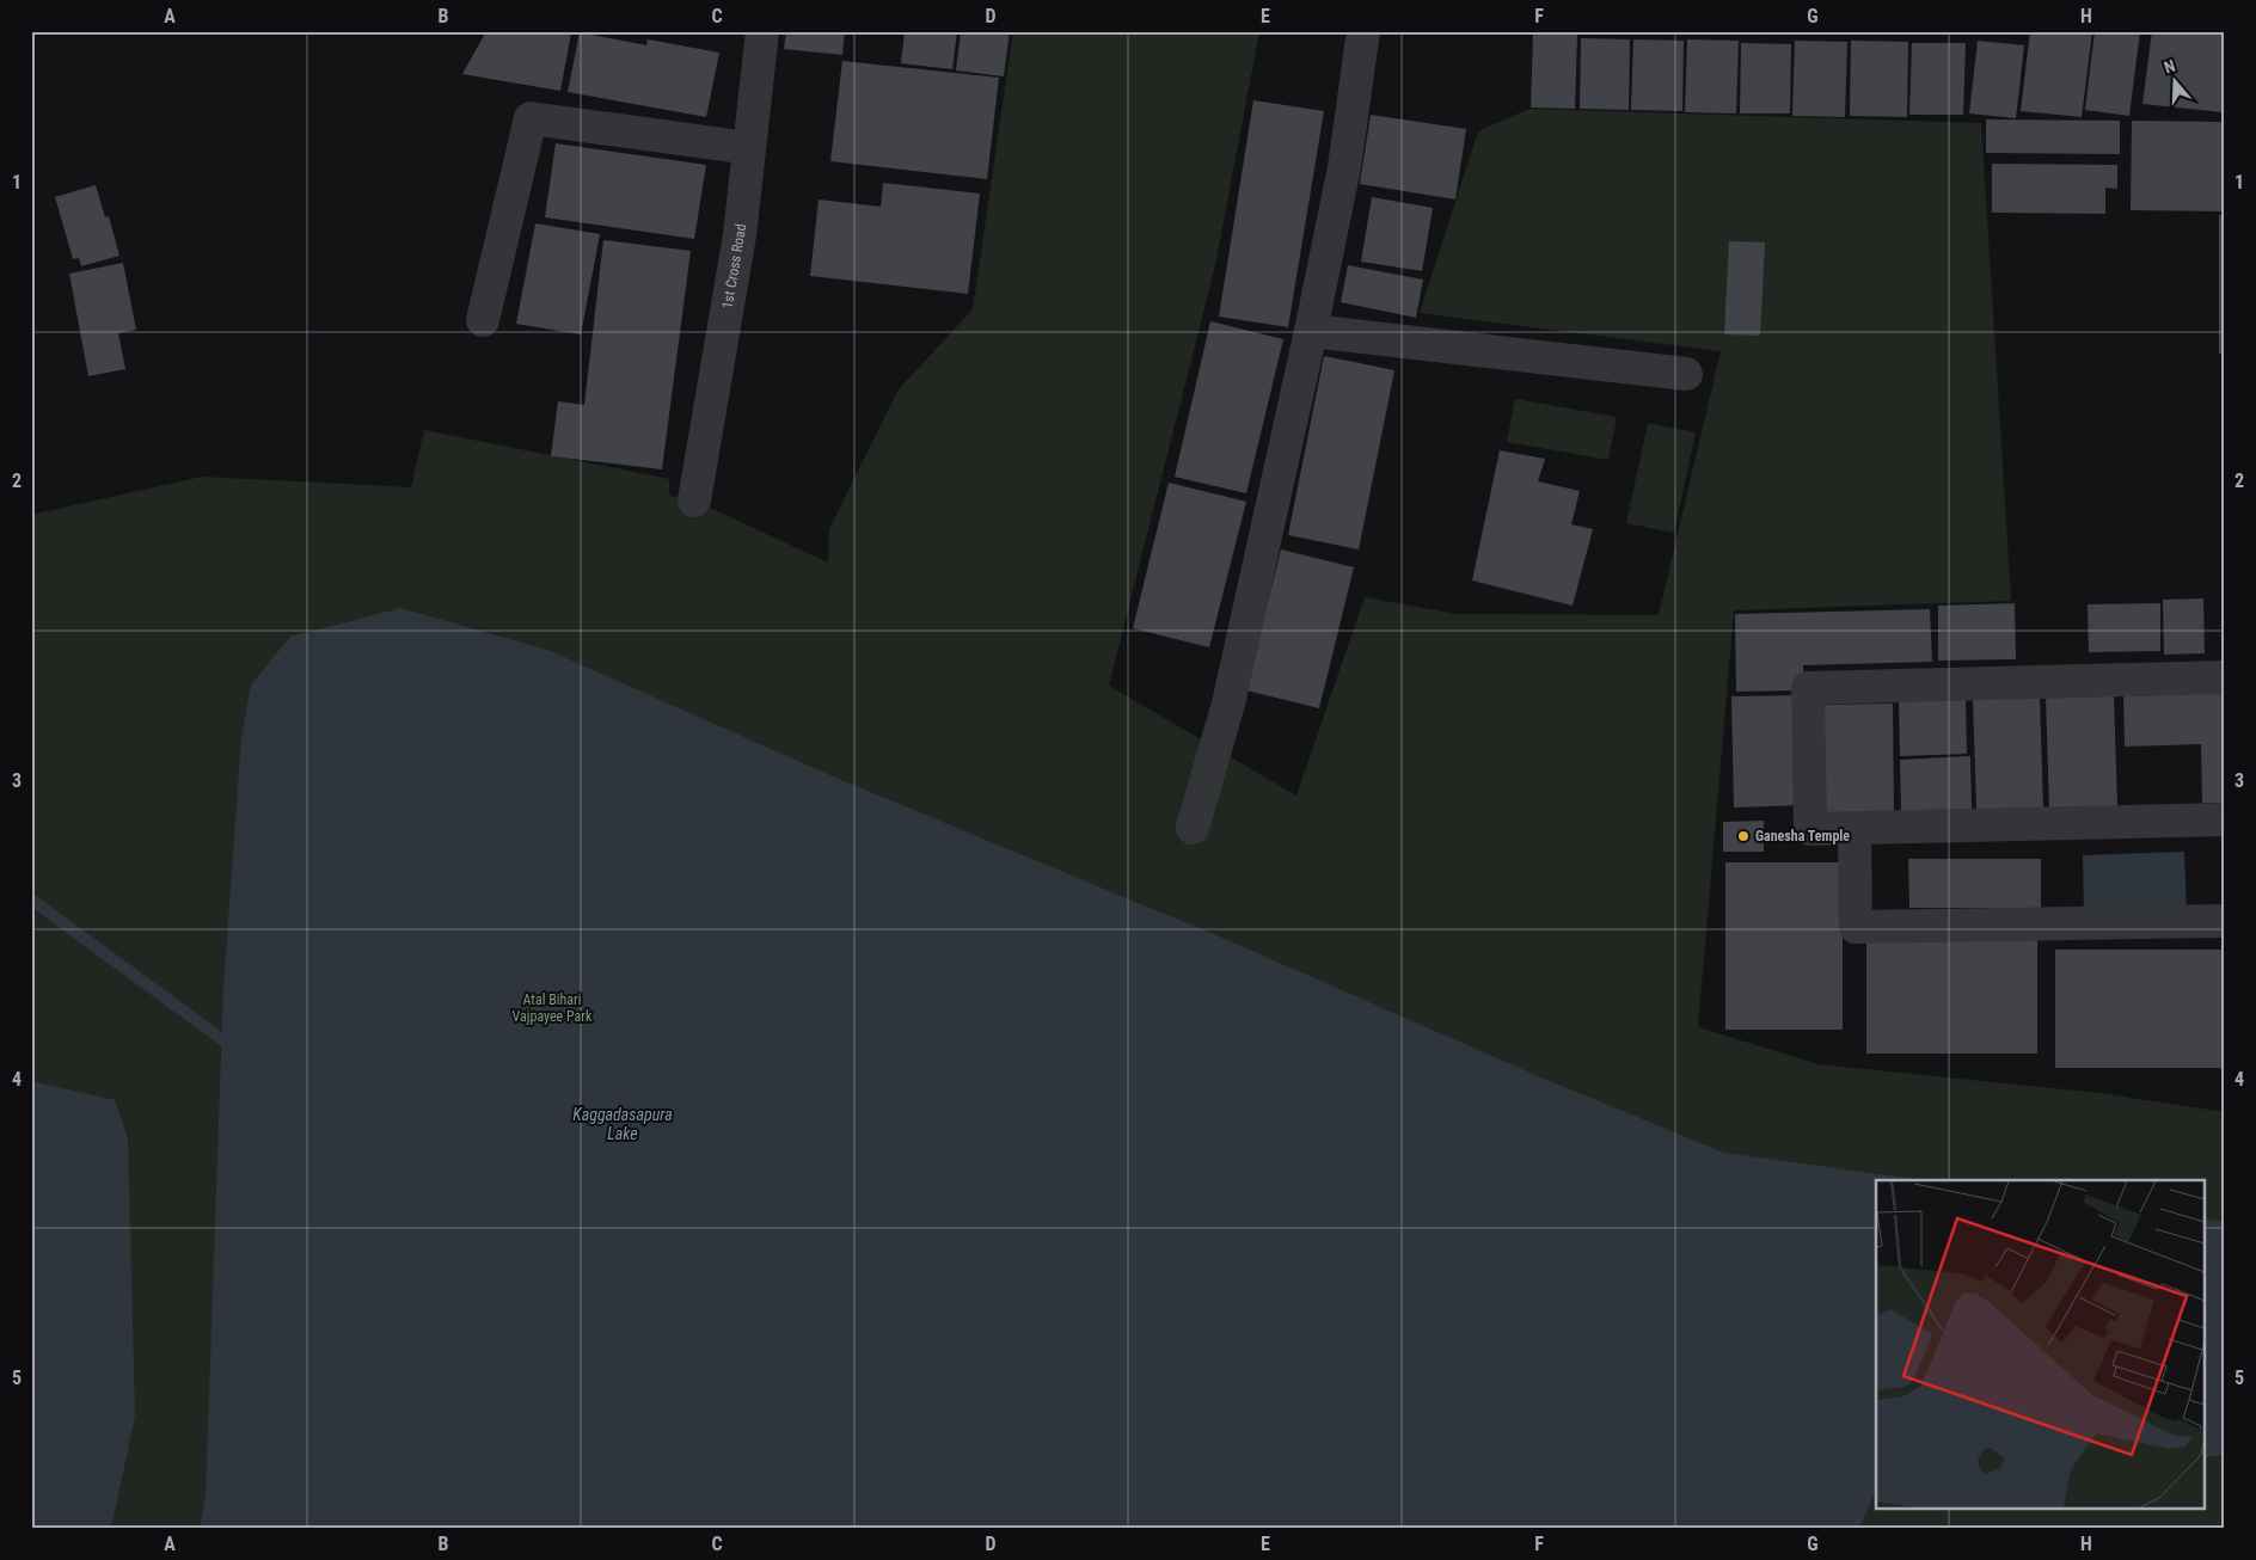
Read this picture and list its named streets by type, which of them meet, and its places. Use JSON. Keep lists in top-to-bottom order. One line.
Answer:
{"streets":{"street":["1st Cross Road"]},"water":["Kaggadasapura Lake"],"parks":["Atal Bihari Vajpayee Park"],"places":["Ganesha Temple"],"north":"top","grid":{"columns":["A","B","C","D","E","F","G","H"],"rows":["1","2","3","4","5"]}}
